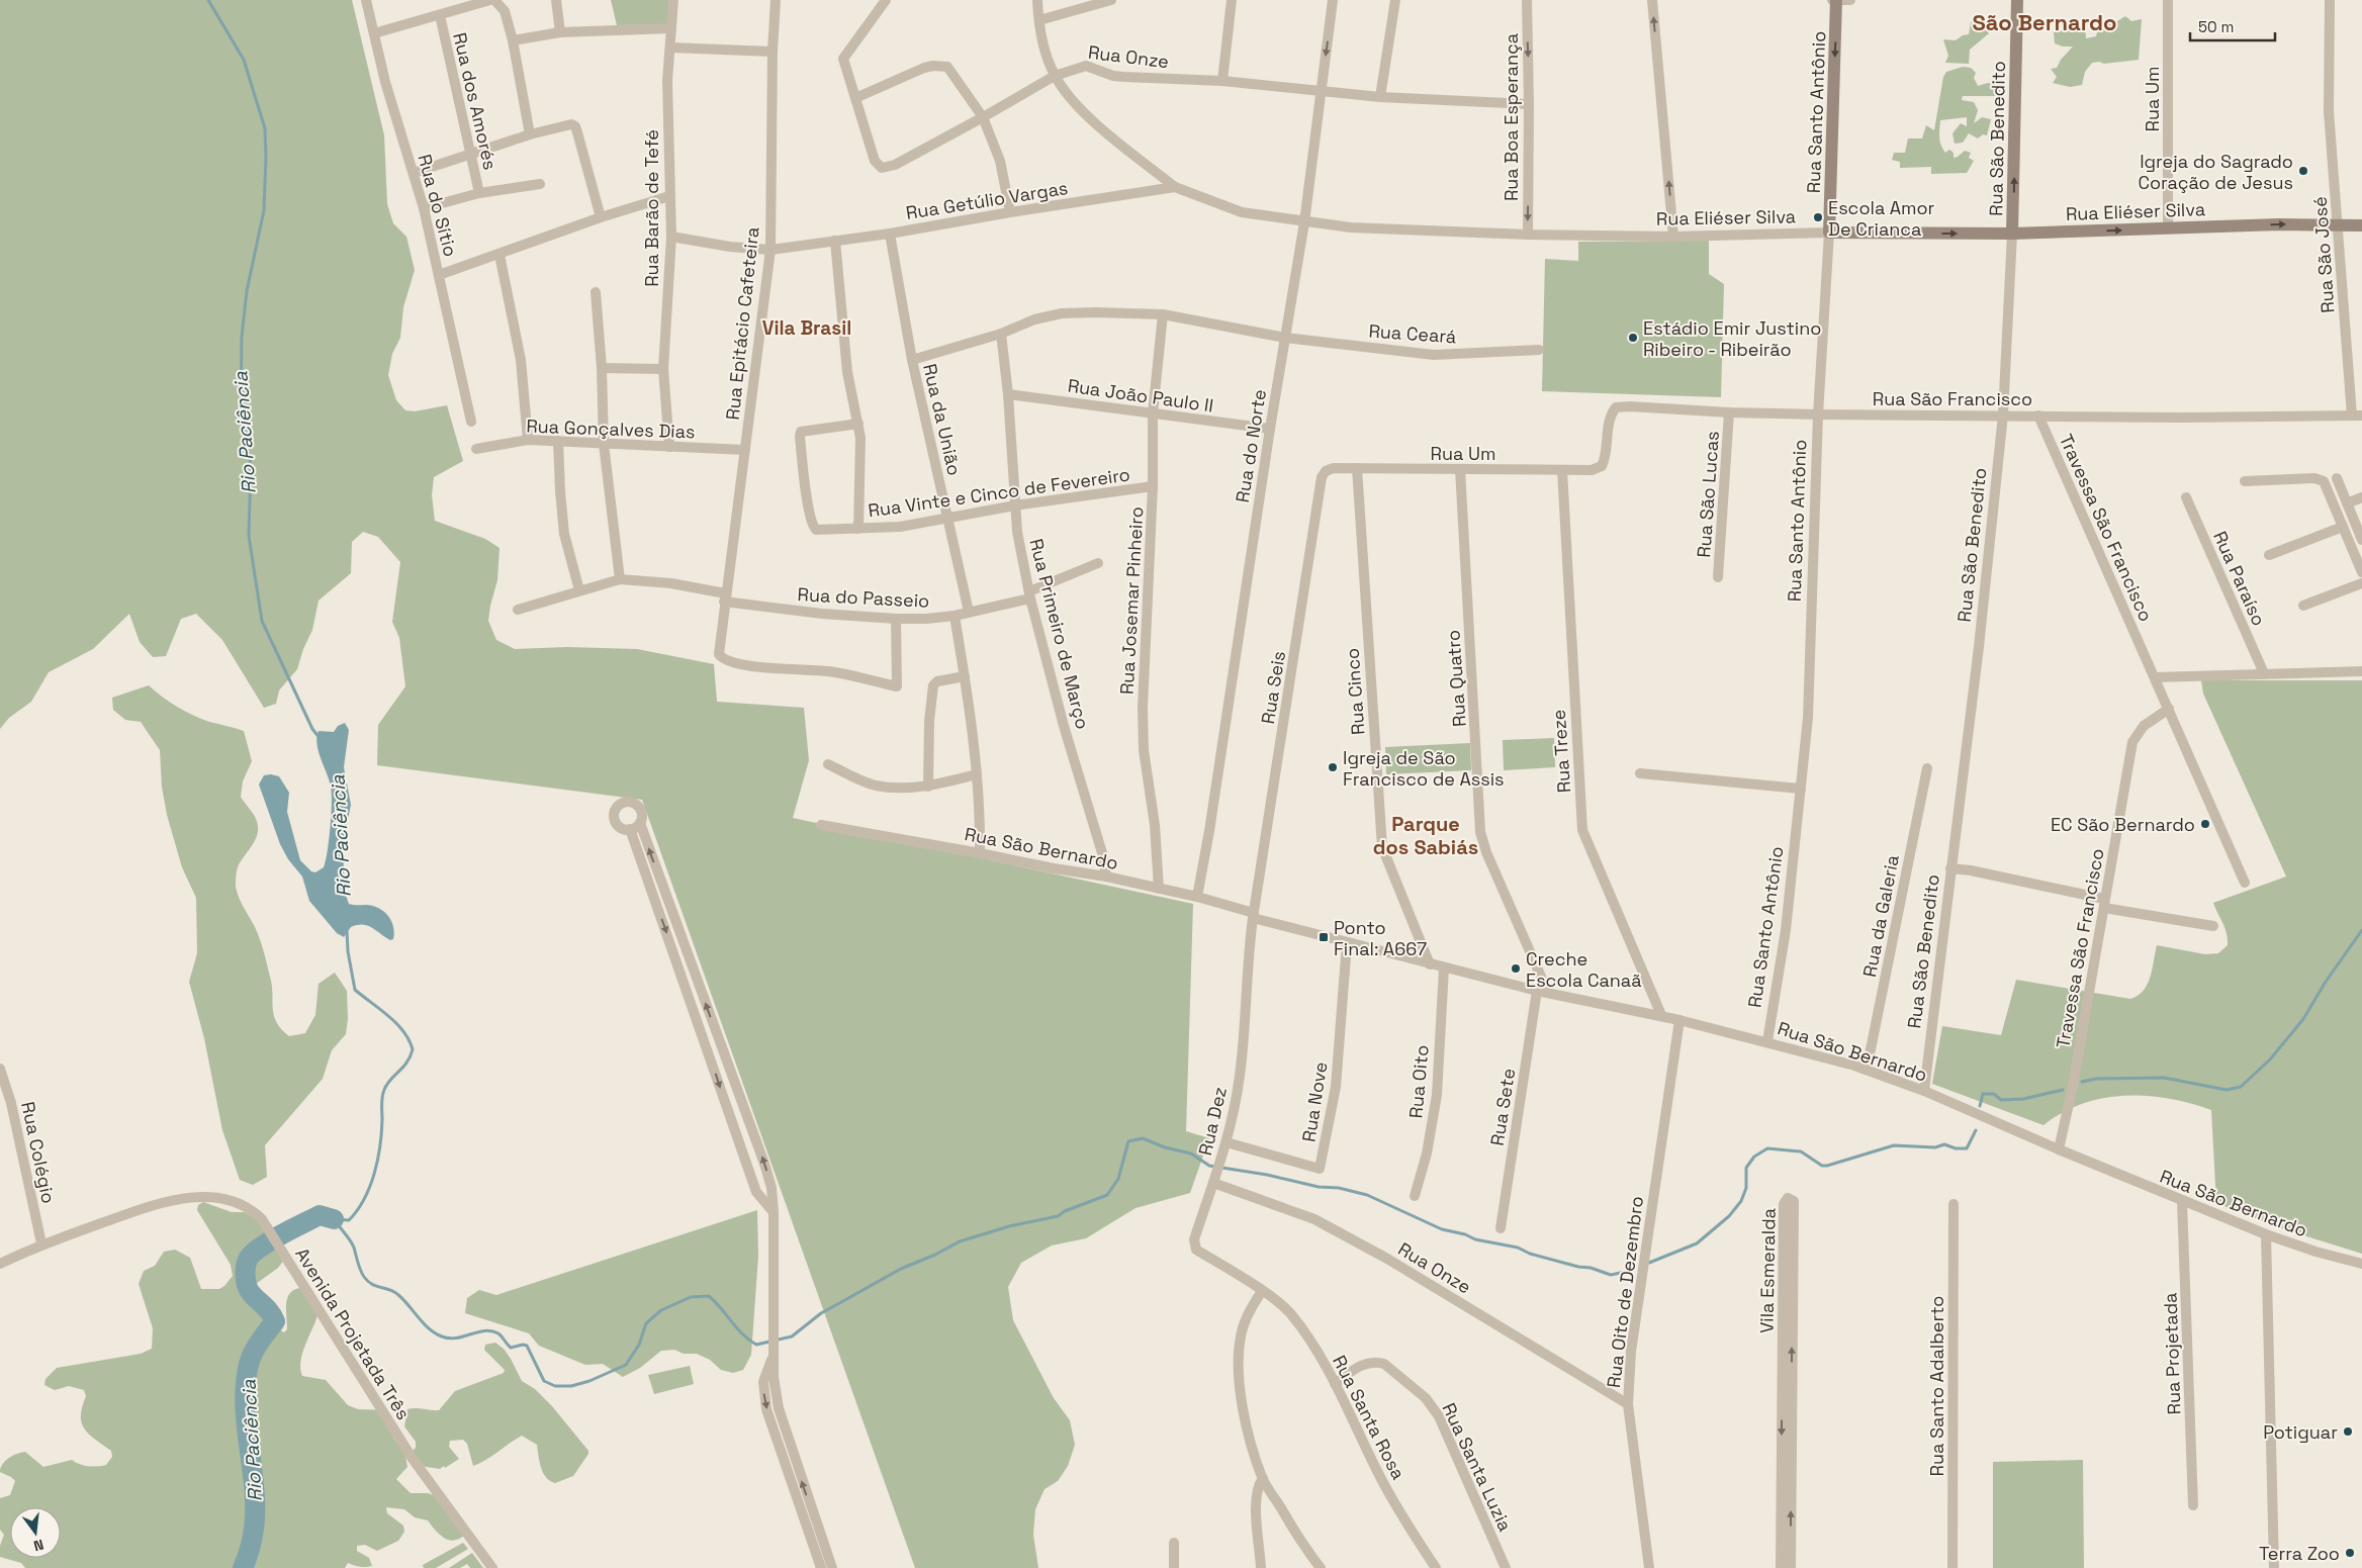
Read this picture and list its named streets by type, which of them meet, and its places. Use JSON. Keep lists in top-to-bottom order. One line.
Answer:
{"streets":{"street":["Rua Onze","Rua Um","Rua dos Amorés","Rua Santo Antônio","Rua Boa Esperança","Rua São Benedito","Rua Getúlio Vargas","Rua do Sítio","Rua Barão de Tefé","Rua Eliéser Silva","Rua São José","Rua Epitácio Cafeteira","Rua Ceará","Rua João Paulo II","Rua São Francisco","Rua da União","Rua Gonçalves Dias","Rua do Norte","Rua Vinte e Cinco de Fevereiro","Rua São Lucas","Travessa São Francisco","Rua Paraíso","Rua do Passeio","Rua Josemar Pinheiro","Rua Primeiro de Março","Rua Quatro","Rua Seis","Rua Cinco","Rua Treze","Rua São Bernardo","Rua da Galeria","Rua Oito","Rua Nove","Rua Sete","Rua Dez","Rua Colégio","Vila Esmeralda","Rua Oito de Dezembro","Avenida Projetada Três","Rua Projetada","Rua Santo Adalberto","Rua Santa Rosa","Rua Santa Luzia"]},"crossings":[["Rua Onze","Rua Boa Esperança"],["Rua Onze","Rua do Norte"],["Rua Onze","Rua Dez"],["Rua Onze","Rua Oito de Dezembro"],["Rua Um","Rua Eliéser Silva"],["Rua Um","Rua São Francisco"],["Rua Um","Rua Quatro"],["Rua Um","Rua Seis"],["Rua Um","Rua Cinco"],["Rua Um","Rua Treze"],["Rua Santo Antônio","Rua Eliéser Silva"],["Rua Santo Antônio","Rua São Francisco"],["Rua Santo Antônio","Rua São Bernardo"],["Rua Boa Esperança","Rua Eliéser Silva"],["Rua São Benedito","Rua Eliéser Silva"],["Rua São Benedito","Rua São Francisco"],["Rua São Benedito","Rua São Bernardo"],["Rua Getúlio Vargas","Rua Barão de Tefé"],["Rua Getúlio Vargas","Rua Eliéser Silva"],["Rua Getúlio Vargas","Rua Epitácio Cafeteira"],["Rua Getúlio Vargas","Rua da União"],["Rua Getúlio Vargas","Rua do Norte"],["Rua Barão de Tefé","Rua Gonçalves Dias"],["Rua Eliéser Silva","Rua São José"],["Rua Eliéser Silva","Rua do Norte"],["Rua São José","Rua São Francisco"],["Rua Epitácio Cafeteira","Rua Gonçalves Dias"],["Rua Epitácio Cafeteira","Rua do Passeio"],["Rua Ceará","Rua da União"],["Rua Ceará","Rua do Norte"],["Rua Ceará","Rua Josemar Pinheiro"],["Rua Ceará","Rua Primeiro de Março"],["Rua João Paulo II","Rua do Norte"],["Rua João Paulo II","Rua Josemar Pinheiro"],["Rua João Paulo II","Rua Primeiro de Março"],["Rua São Francisco","Rua São Lucas"],["Rua São Francisco","Travessa São Francisco"],["Rua da União","Rua Vinte e Cinco de Fevereiro"],["Rua da União","Rua do Passeio"],["Rua do Norte","Rua São Bernardo"],["Rua Vinte e Cinco de Fevereiro","Rua Josemar Pinheiro"],["Rua Vinte e Cinco de Fevereiro","Rua Primeiro de Março"],["Travessa São Francisco","Rua São Bernardo"],["Rua do Passeio","Rua Primeiro de Março"],["Rua Josemar Pinheiro","Rua São Bernardo"],["Rua Primeiro de Março","Rua São Bernardo"],["Rua Quatro","Rua São Bernardo"],["Rua Seis","Rua São Bernardo"],["Rua Seis","Rua Dez"],["Rua Cinco","Rua São Bernardo"],["Rua Treze","Rua São Bernardo"],["Rua São Bernardo","Rua da Galeria"],["Rua São Bernardo","Rua Oito"],["Rua São Bernardo","Rua Nove"],["Rua São Bernardo","Rua Sete"],["Rua São Bernardo","Rua Dez"],["Rua São Bernardo","Rua Oito de Dezembro"],["Rua São Bernardo","Rua Projetada"],["Rua Nove","Rua Dez"],["Rua Dez","Rua Santa Rosa"],["Rua Colégio","Avenida Projetada Três"],["Rua Santa Rosa","Rua Santa Luzia"]],"one_way":["Rua Boa Esperança","Rua Eliéser Silva"],"districts":["São Bernardo","Vila Brasil","Parque dos Sabiás"],"water":["Rio Paciência"],"places":{"other":["Igreja do Sagrado Coração de Jesus","Escola Amor De Crianca","Estádio Emir Justino Ribeiro - Ribeirão","Igreja de São Francisco de Assis","EC São Bernardo","Creche Escola Canaã","Potiguar","Terra Zoo"],"transit":["Ponto Final: A667"]},"scale_bar":"50 m","north":"bottom"}
